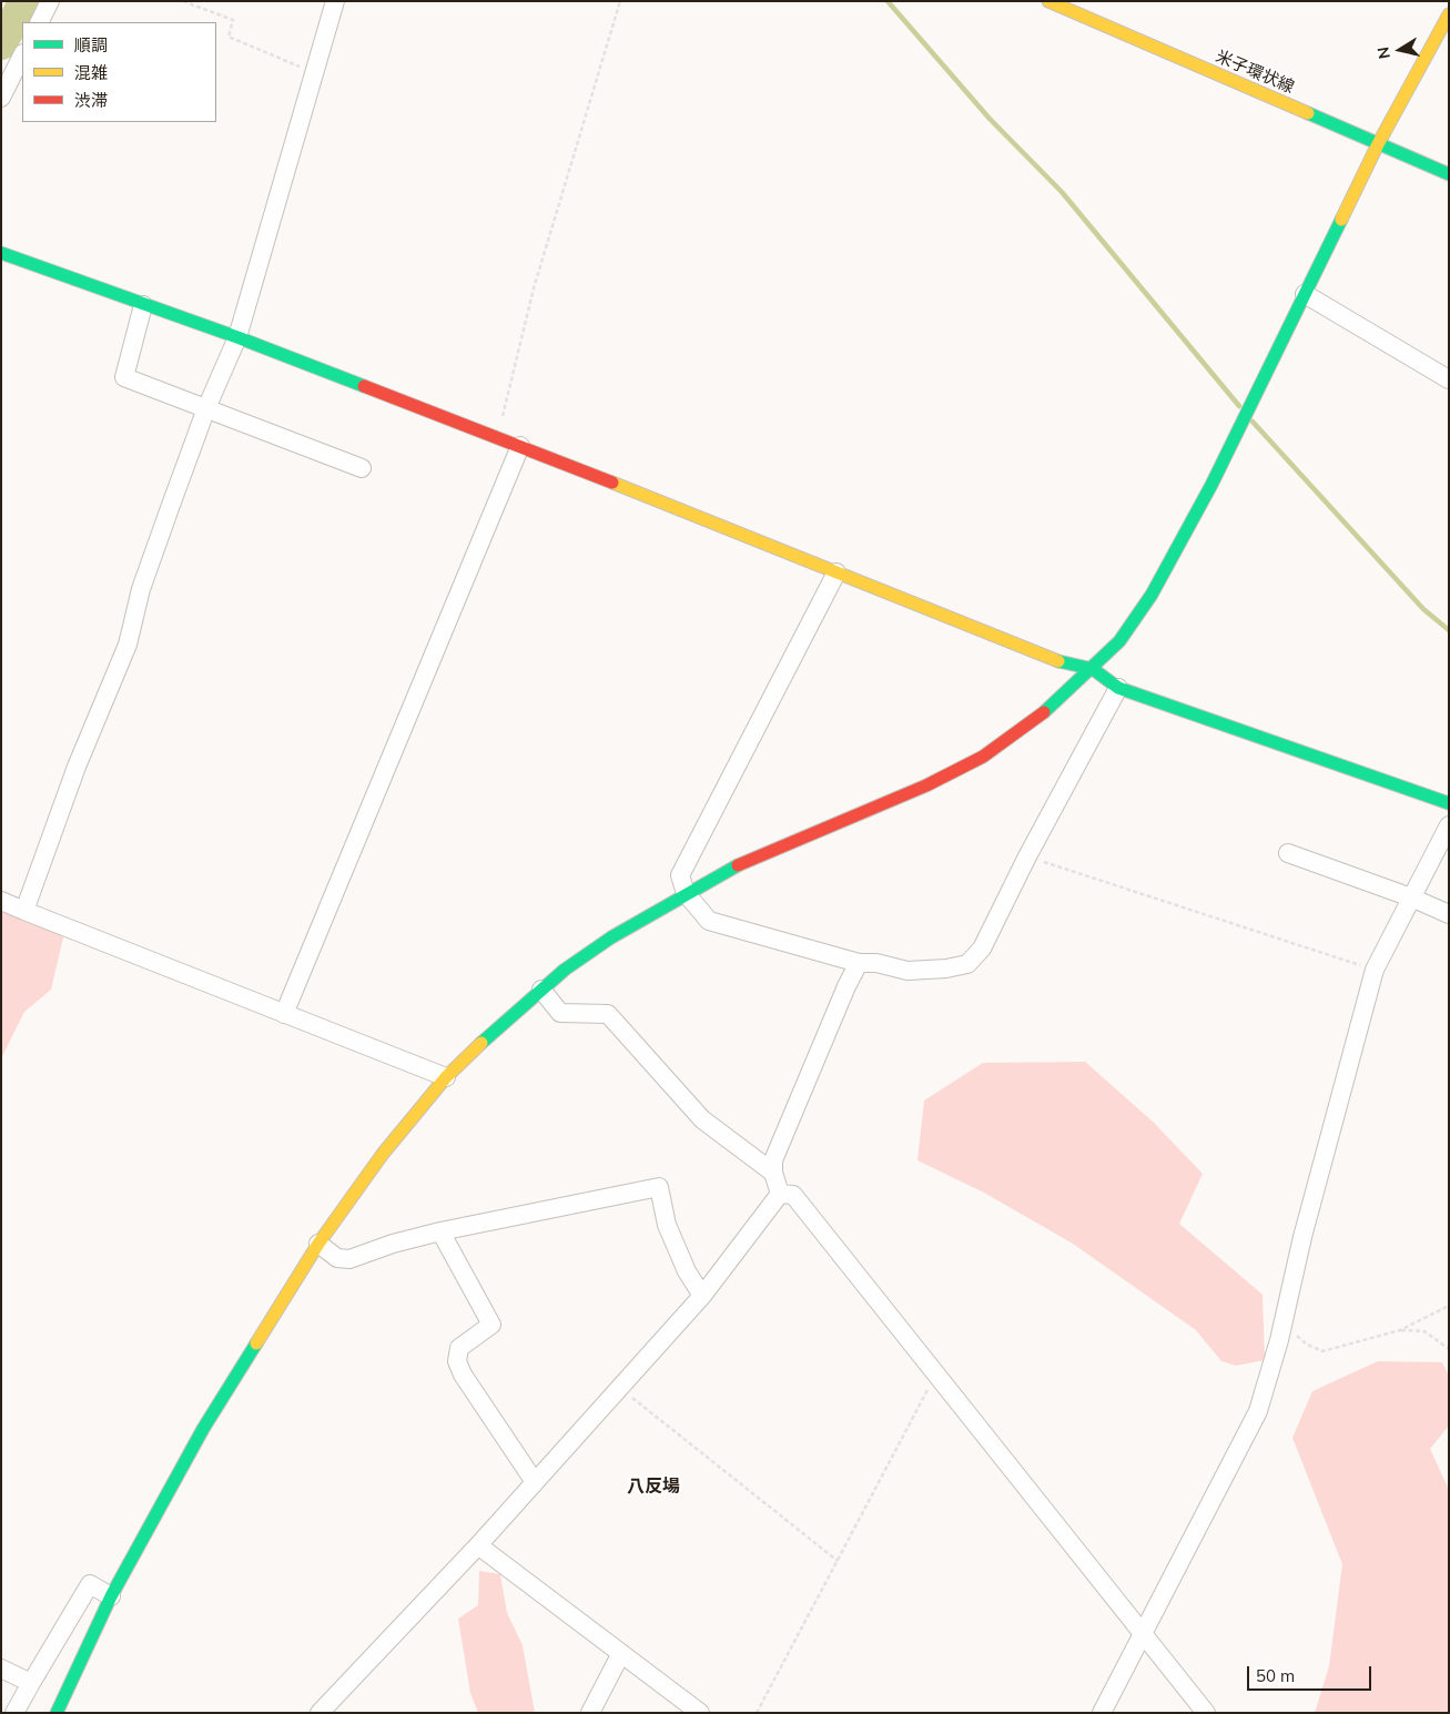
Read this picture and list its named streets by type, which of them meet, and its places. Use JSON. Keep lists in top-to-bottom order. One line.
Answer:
{"streets":{"street":["米子環状線"]},"districts":["八反場"],"legend":["順調","混雑","渋滞"],"scale_bar":"50 m","north":"left"}
